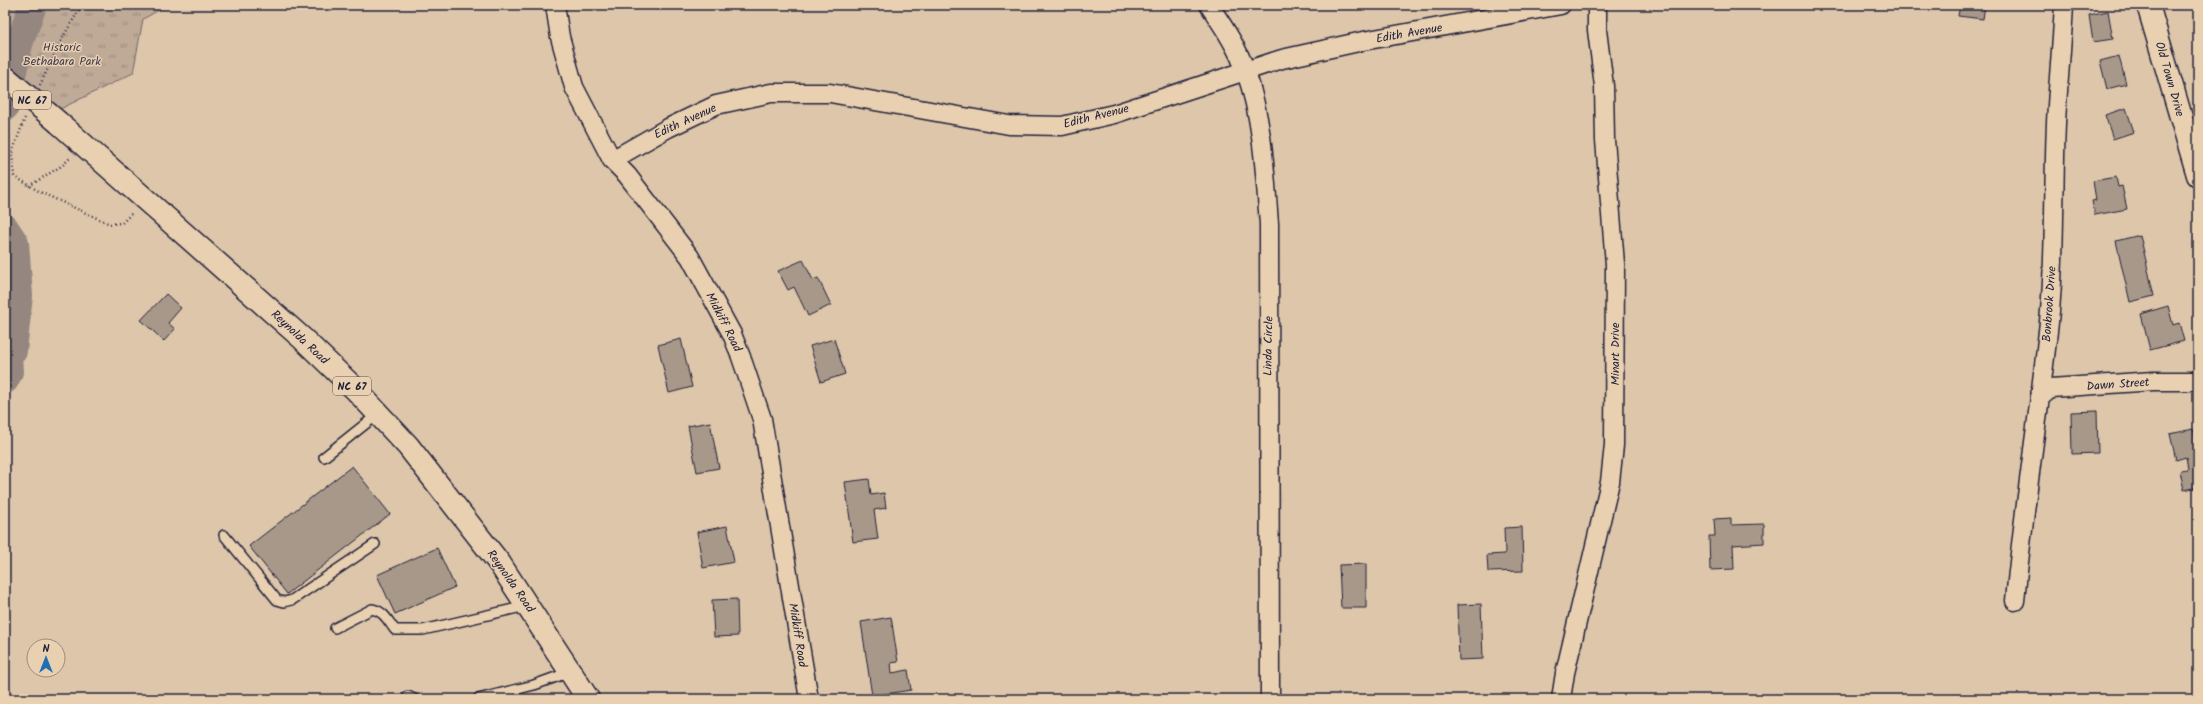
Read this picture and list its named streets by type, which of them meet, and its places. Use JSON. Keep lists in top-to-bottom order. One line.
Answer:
{"streets":{"main road":["Old Town Drive","NC 67","Reynolda Road"],"street":["Edith Avenue","Bonbrook Drive","Midkiff Road","Linda Circle","Minart Drive","Dawn Street"]},"crossings":[["Edith Avenue","Midkiff Road"],["Edith Avenue","Linda Circle"],["Bonbrook Drive","Dawn Street"]],"parks":["Historic Bethabara Park"],"north":"top"}
